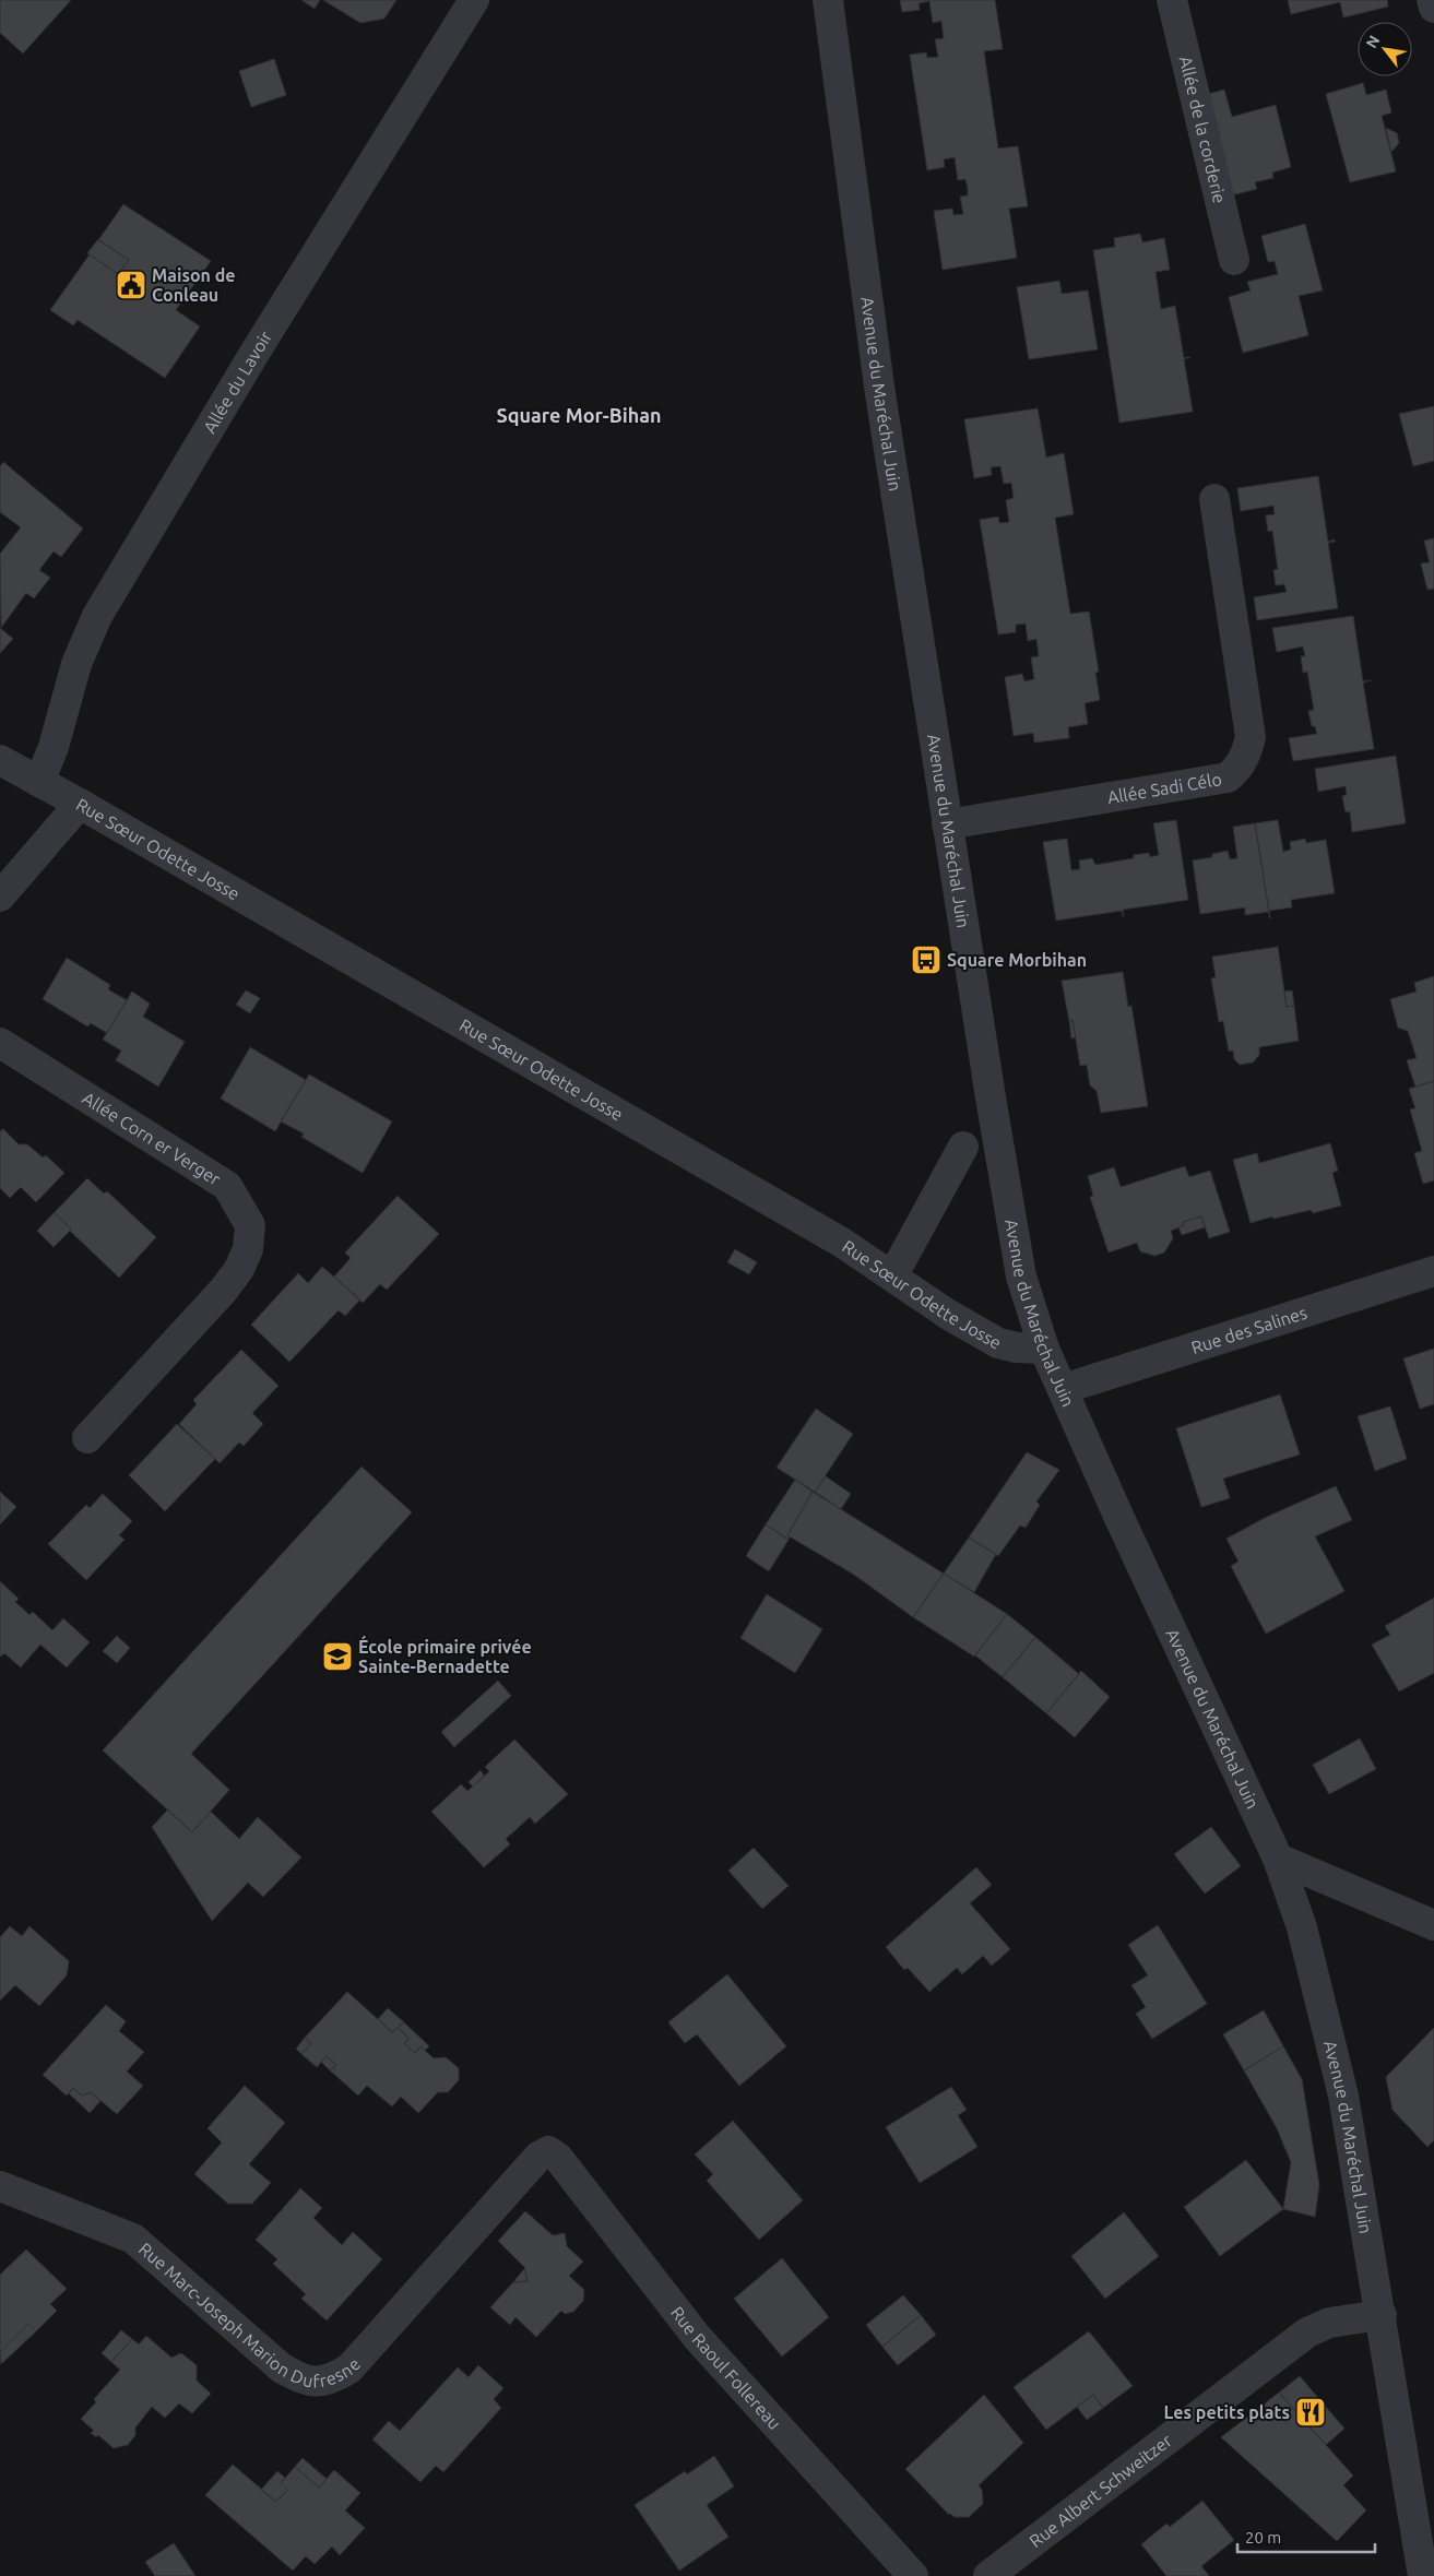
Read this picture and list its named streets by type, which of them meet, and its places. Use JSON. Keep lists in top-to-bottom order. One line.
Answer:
{"streets":{"street":["Allée de la corderie","Allée du Lavoir","Avenue du Maréchal Juin","Allée Sadi Célo","Rue Sœur Odette Josse","Allée Corn er Verger","Rue des Salines","Rue Marc-Joseph Marion Dufresne","Rue Raoul Follereau","Rue Albert Schweitzer"]},"crossings":[["Allée du Lavoir","Rue Sœur Odette Josse"],["Avenue du Maréchal Juin","Allée Sadi Célo"],["Avenue du Maréchal Juin","Rue Sœur Odette Josse"],["Avenue du Maréchal Juin","Rue des Salines"],["Avenue du Maréchal Juin","Rue Albert Schweitzer"],["Rue Marc-Joseph Marion Dufresne","Rue Raoul Follereau"]],"districts":["Square Mor-Bihan"],"places":{"public building":["Maison de Conleau"],"bus stop":["Square Morbihan"],"school or university":["École primaire privée Sainte-Bernadette"],"restaurant":["Les petits plats"]},"scale_bar":"20 m","north":"top left"}
